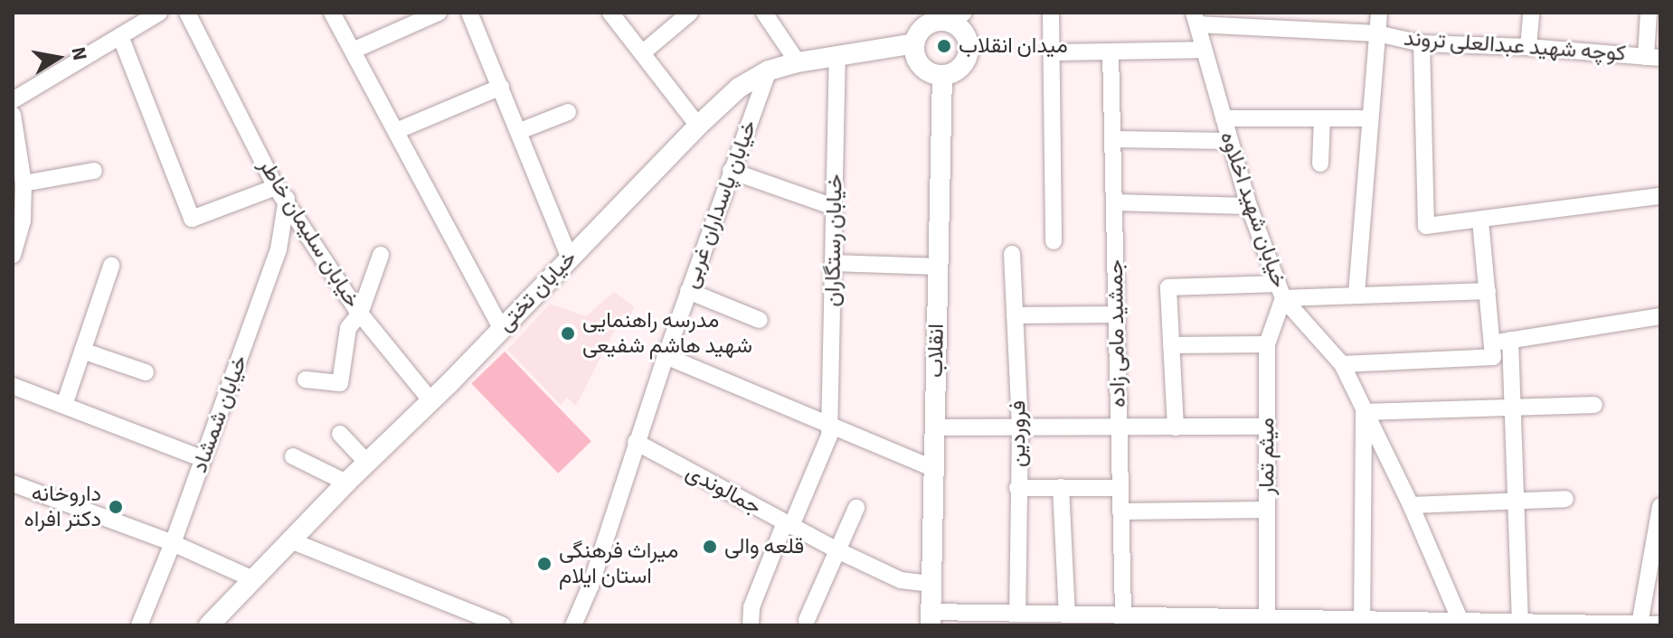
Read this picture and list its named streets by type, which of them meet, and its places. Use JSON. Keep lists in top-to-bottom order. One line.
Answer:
{"streets":{"main road":["خیابان تختی","انقلاب"],"street":["کوچه شهید عبدالعلی تروند","خیابان پاسداران غربی","خیابان شهید اخلاوه","خیابان سلیمان خاطر","خیابان رستگاران","جمشید مامی زاده","خیابان شمشاد","فروردین","میثم تمار","جمالوندی"]},"crossings":[["کوچه شهید عبدالعلی تروند","خیابان شهید اخلاوه"],["خیابان پاسداران غربی","خیابان تختی"],["خیابان پاسداران غربی","جمالوندی"],["خیابان شهید اخلاوه","میثم تمار"],["خیابان سلیمان خاطر","خیابان تختی"],["خیابان سلیمان خاطر","خیابان شمشاد"],["خیابان رستگاران","خیابان تختی"],["خیابان رستگاران","جمالوندی"],["خیابان تختی","انقلاب"],["انقلاب","جمالوندی"]],"places":["میدان انقلاب","مدرسه راهنمایی شهید هاشم شفیعی","داروخانه دکتر افراه","قلعه والی","میراث فرهنگی استان ایلام"],"north":"right"}
